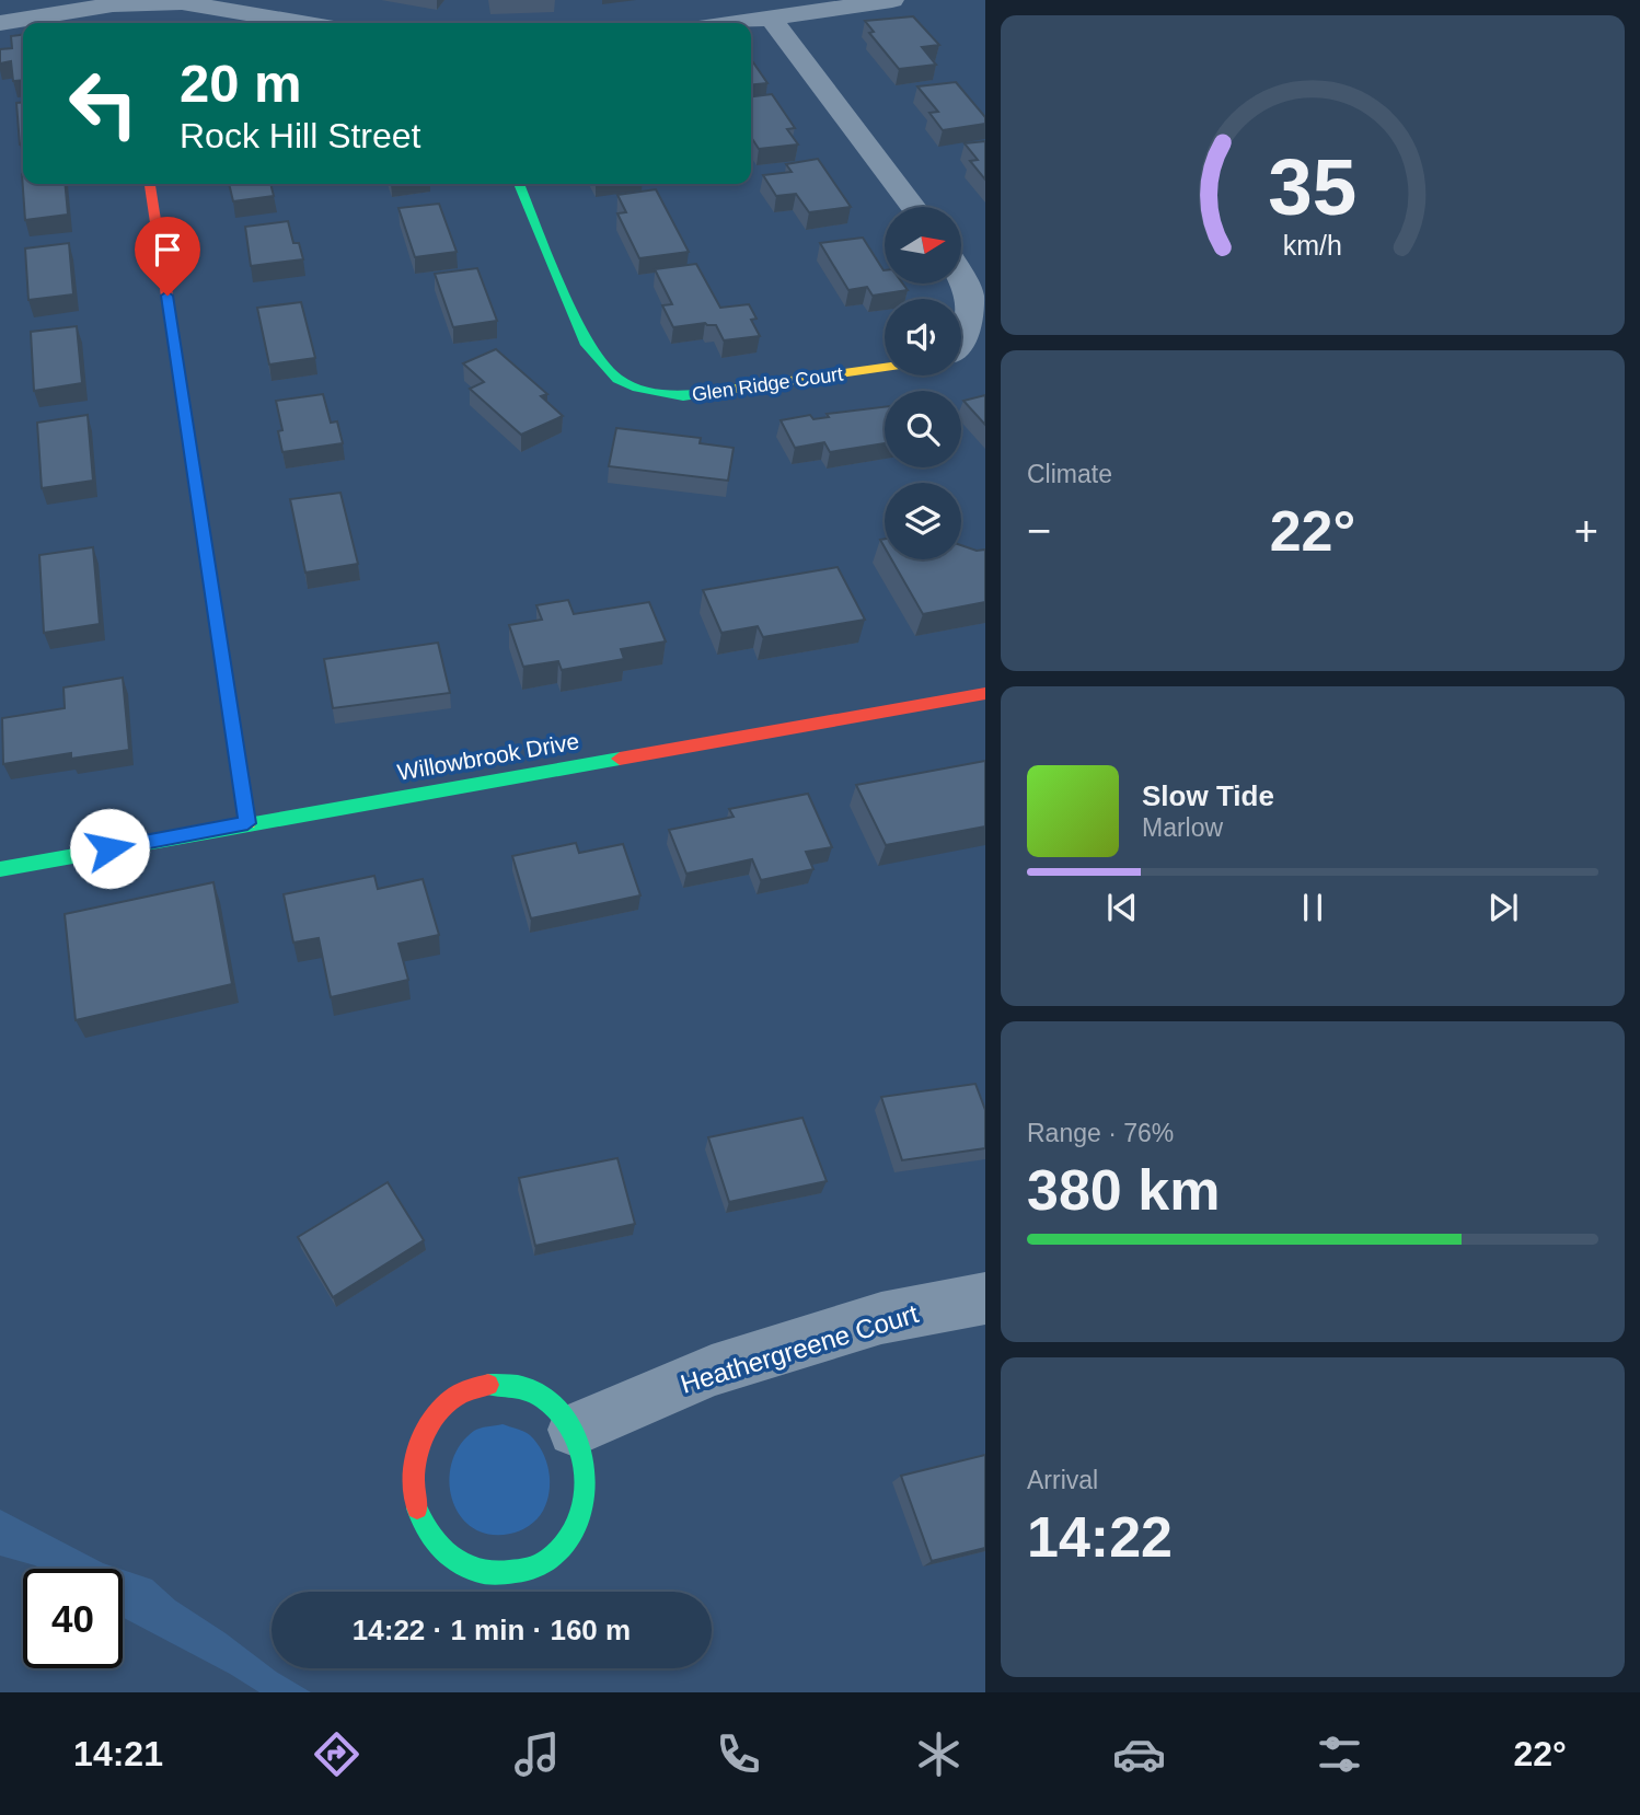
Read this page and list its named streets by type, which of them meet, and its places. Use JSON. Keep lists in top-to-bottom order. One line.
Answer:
{"streets":{"street":["Glen Ridge Court","Willowbrook Drive","Heathergreene Court"]},"north":"right","page":{"turn":["20 m","Rock Hill Street"],"tile":["Climate",["Range · 76%","380 km"],["Arrival","14:22"]],"heat":["−","22°","+"],"song":["Slow Tide","Marlow"],"limit":"40","trip":"14:22 · 1 min · 160 m","tabs":["14:21","22°"],"gauge":["35","km/h"]}}
